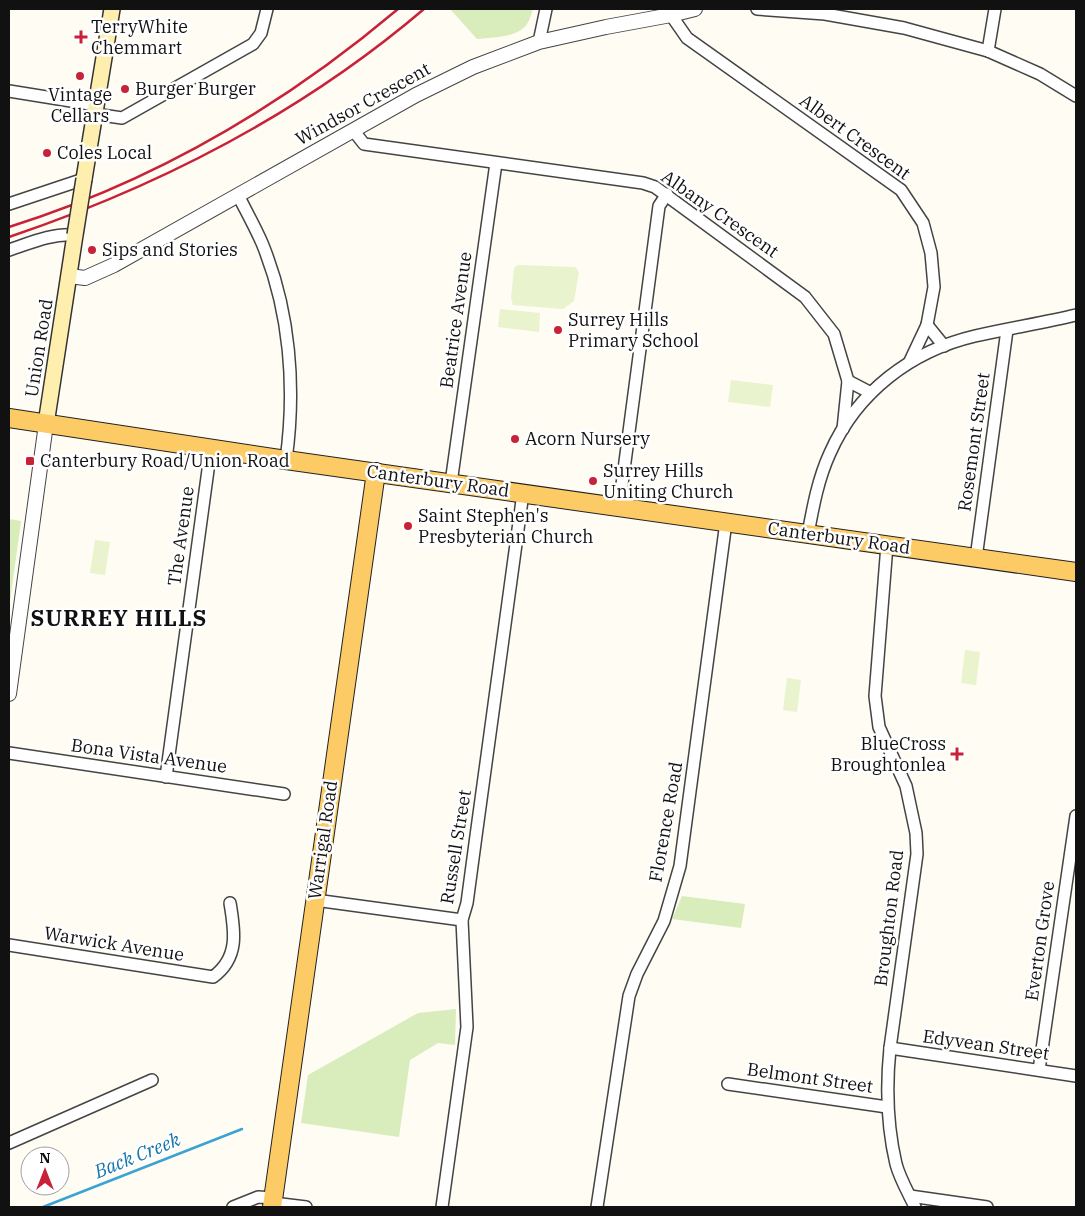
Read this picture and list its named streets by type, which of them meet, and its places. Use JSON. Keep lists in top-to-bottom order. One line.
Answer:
{"streets":{"main road":["Union Road","Canterbury Road","Warrigal Road"],"street":["Windsor Crescent","Albert Crescent","Albany Crescent","Beatrice Avenue","Rosemont Street","The Avenue","Bona Vista Avenue","Florence Road","Russell Street","Broughton Road","Everton Grove","Warwick Avenue","Edyvean Street","Belmont Street"]},"crossings":[["Windsor Crescent","Albert Crescent"],["Windsor Crescent","Albany Crescent"],["Windsor Crescent","Union Road"],["Albany Crescent","Beatrice Avenue"],["Beatrice Avenue","Canterbury Road"],["Union Road","Canterbury Road"],["Rosemont Street","Canterbury Road"],["Canterbury Road","The Avenue"],["Canterbury Road","Florence Road"],["Canterbury Road","Warrigal Road"],["Canterbury Road","Russell Street"],["Canterbury Road","Broughton Road"],["The Avenue","Bona Vista Avenue"],["Broughton Road","Edyvean Street"],["Broughton Road","Belmont Street"],["Everton Grove","Edyvean Street"]],"districts":["SURREY HILLS"],"water":["Back Creek"],"places":{"health":["TerryWhite Chemmart","BlueCross Broughtonlea"],"other":["Vintage Cellars","Burger Burger","Coles Local","Sips and Stories","Surrey Hills Primary School","Acorn Nursery","Surrey Hills Uniting Church","Saint Stephen's Presbyterian Church"],"transit":["Canterbury Road/Union Road"]},"north":"top"}
